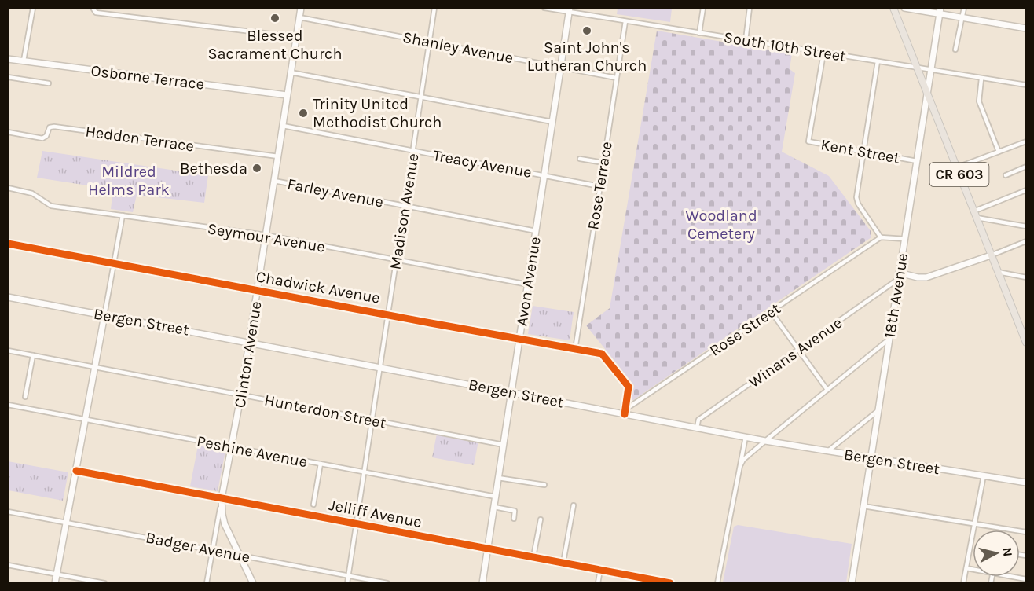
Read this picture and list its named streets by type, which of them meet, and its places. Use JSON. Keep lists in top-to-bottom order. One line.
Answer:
{"streets":{"main road":["Osborne Terrace","CR 603","Avon Avenue","18th Avenue","Bergen Street","Clinton Avenue"],"street":["South 10th Street","Shanley Avenue","Hedden Terrace","Kent Street","Treacy Avenue","Rose Terrace","Farley Avenue","Madison Avenue","Seymour Avenue","Chadwick Avenue","Rose Street","Winans Avenue","Hunterdon Street","Peshine Avenue","Jelliff Avenue","Badger Avenue"]},"crossings":[["South 10th Street","Kent Street"],["South 10th Street","CR 603"],["South 10th Street","Rose Terrace"],["South 10th Street","Avon Avenue"],["South 10th Street","18th Avenue"],["Shanley Avenue","Rose Terrace"],["Shanley Avenue","Madison Avenue"],["Shanley Avenue","Avon Avenue"],["Shanley Avenue","Clinton Avenue"],["Osborne Terrace","Clinton Avenue"],["Hedden Terrace","Clinton Avenue"],["Kent Street","18th Avenue"],["Treacy Avenue","Rose Terrace"],["Treacy Avenue","Madison Avenue"],["Treacy Avenue","Avon Avenue"],["Treacy Avenue","Clinton Avenue"],["CR 603","18th Avenue"],["Rose Terrace","Chadwick Avenue"],["Farley Avenue","Madison Avenue"],["Farley Avenue","Avon Avenue"],["Farley Avenue","Clinton Avenue"],["Madison Avenue","Seymour Avenue"],["Madison Avenue","Chadwick Avenue"],["Madison Avenue","Bergen Street"],["Madison Avenue","Hunterdon Street"],["Madison Avenue","Peshine Avenue"],["Madison Avenue","Jelliff Avenue"],["Madison Avenue","Badger Avenue"],["Seymour Avenue","Avon Avenue"],["Seymour Avenue","Clinton Avenue"],["Avon Avenue","Chadwick Avenue"],["Avon Avenue","Bergen Street"],["Avon Avenue","Hunterdon Street"],["Avon Avenue","Peshine Avenue"],["Avon Avenue","Jelliff Avenue"],["Chadwick Avenue","Bergen Street"],["Chadwick Avenue","Rose Street"],["Chadwick Avenue","Clinton Avenue"],["18th Avenue","Bergen Street"],["18th Avenue","Winans Avenue"],["Bergen Street","Rose Street"],["Bergen Street","Winans Avenue"],["Bergen Street","Clinton Avenue"],["Clinton Avenue","Hunterdon Street"],["Clinton Avenue","Peshine Avenue"],["Clinton Avenue","Jelliff Avenue"],["Clinton Avenue","Badger Avenue"]],"parks":["Mildred Helms Park","Woodland Cemetery"],"places":["Blessed Sacrament Church","Saint John's Lutheran Church","Trinity United Methodist Church","Bethesda"],"north":"right"}
